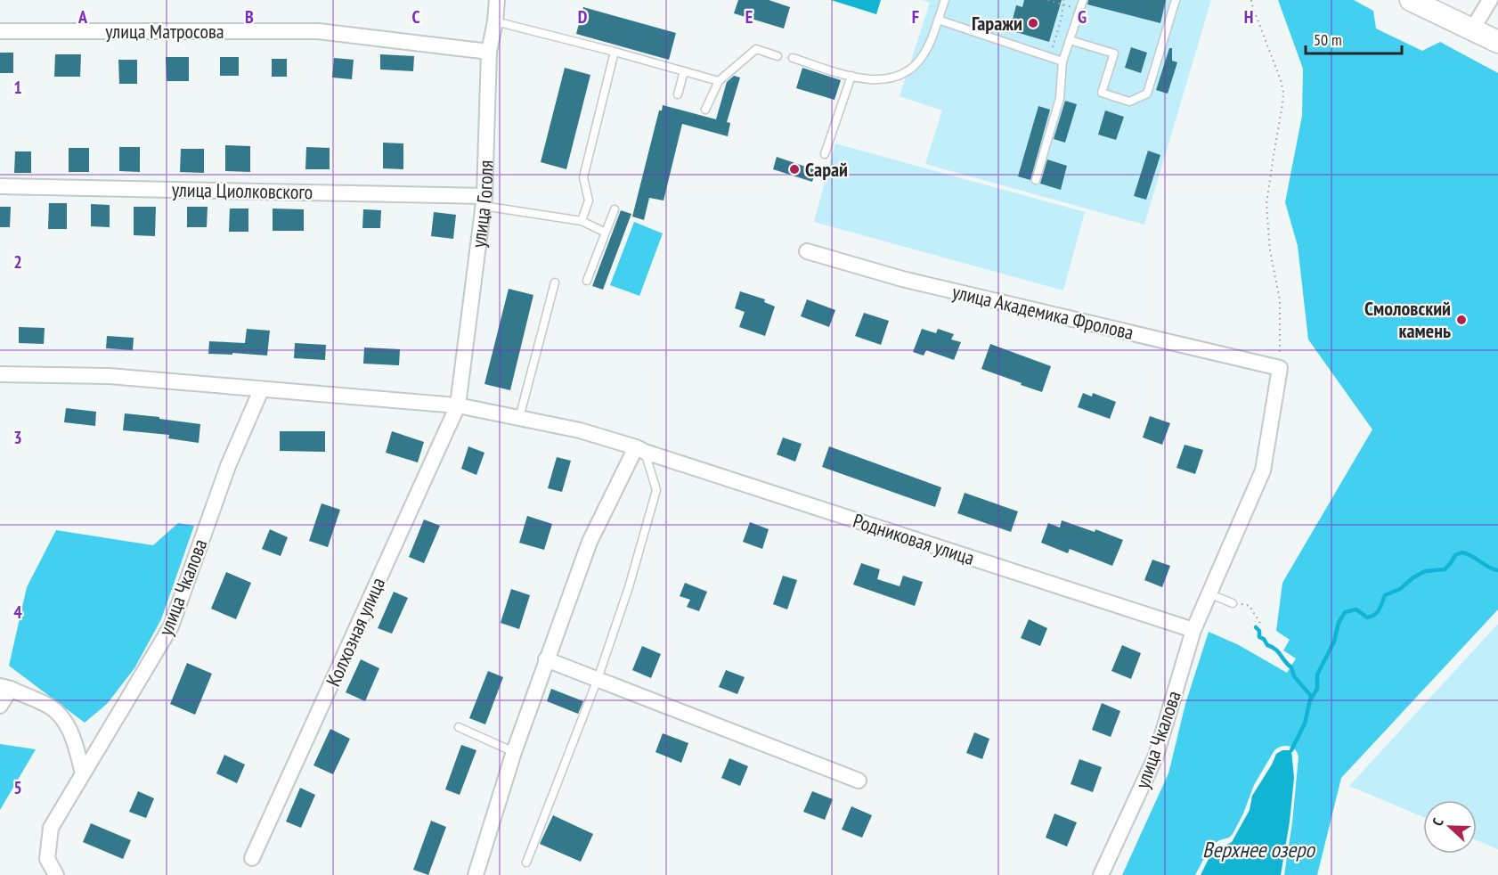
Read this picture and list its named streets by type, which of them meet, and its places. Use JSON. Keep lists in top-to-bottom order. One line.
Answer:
{"streets":{"street":["улица Матросова","улица Циолковского","улица Гоголя","улица Академика Фролова","Родниковая улица","улица Чкалова","Колхозная улица"]},"crossings":[["улица Матросова","улица Гоголя"],["улица Циолковского","улица Гоголя"],["улица Гоголя","Родниковая улица"],["улица Гоголя","Колхозная улица"],["улица Академика Фролова","улица Чкалова"],["Родниковая улица","улица Чкалова"],["Родниковая улица","Колхозная улица"]],"water":["Верхнее озеро"],"places":["Гаражи","Сарай","Смоловский камень"],"scale_bar":"50 m","north":"left","grid":{"columns":["A","B","C","D","E","F","G","H"],"rows":["1","2","3","4","5"]}}
